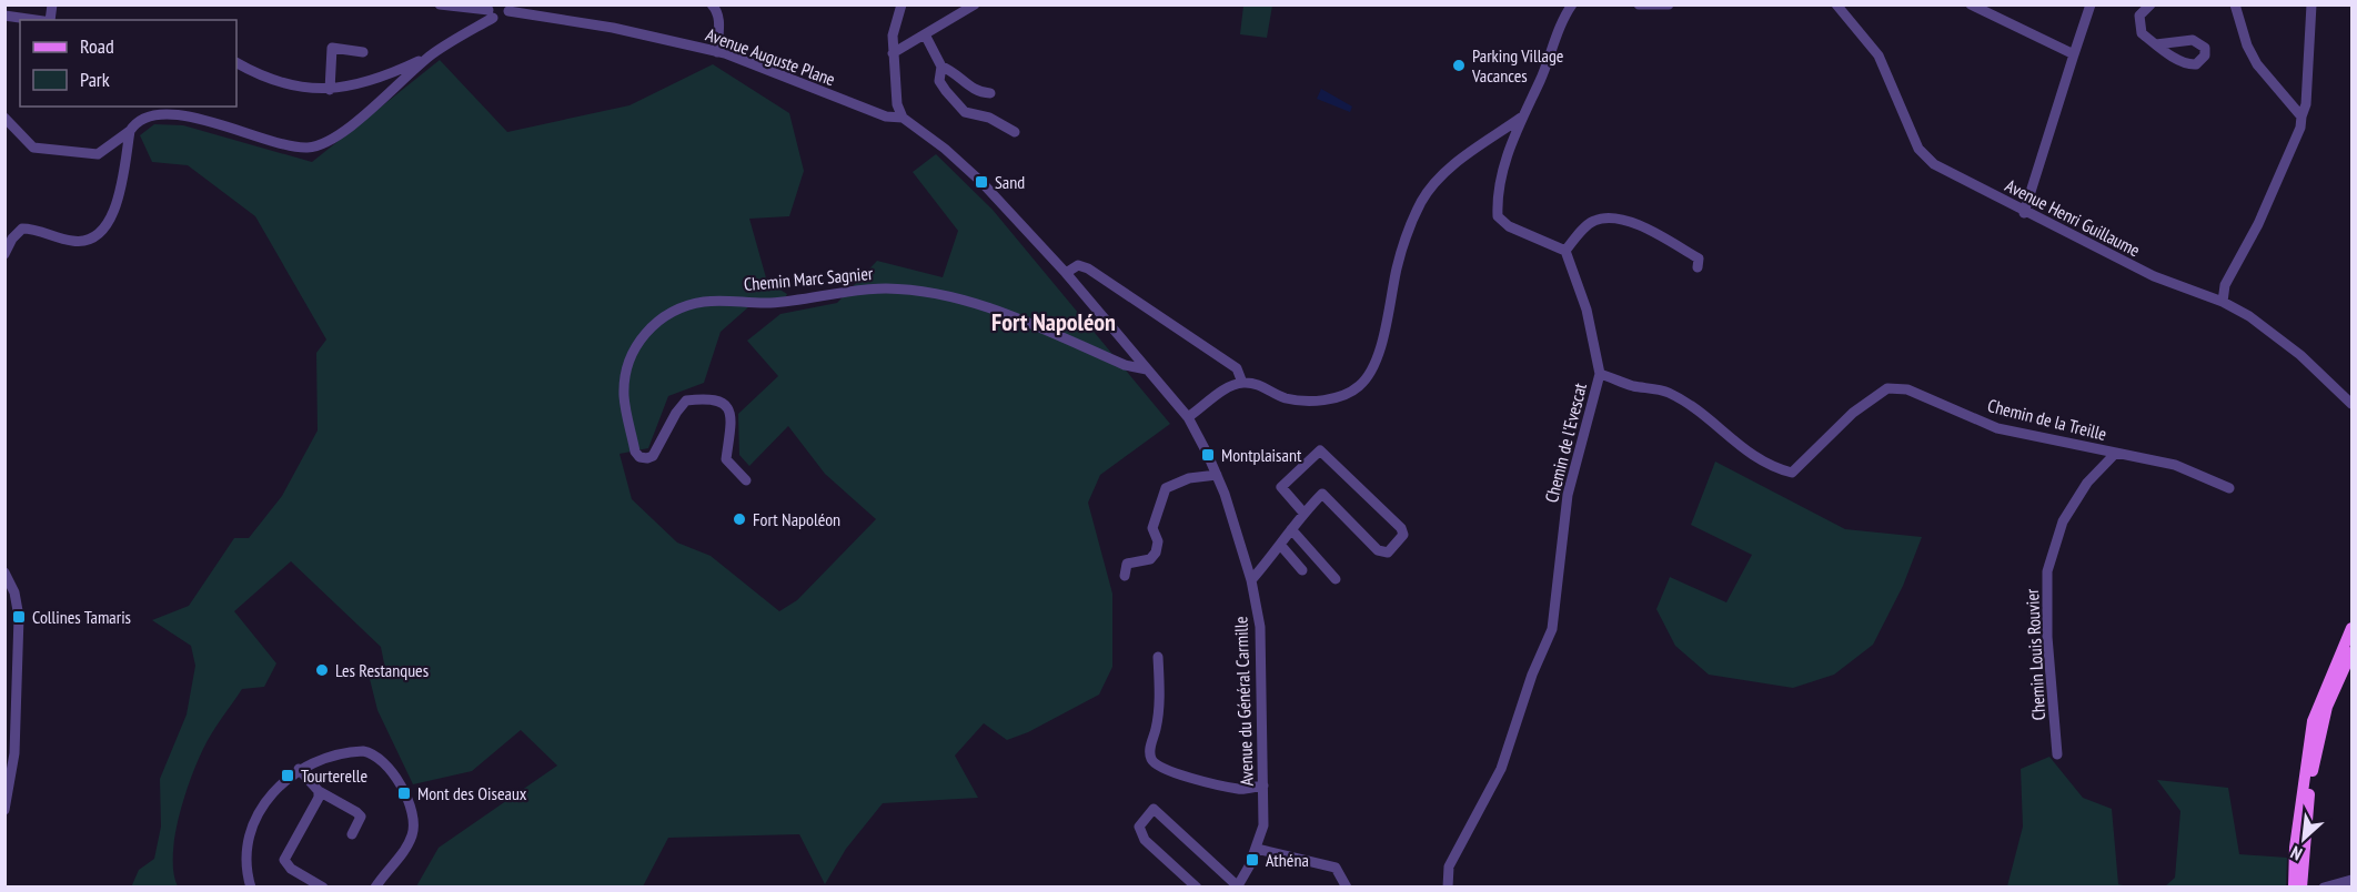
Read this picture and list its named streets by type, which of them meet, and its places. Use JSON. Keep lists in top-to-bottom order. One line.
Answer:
{"streets":{"street":["Avenue Auguste Plane","Avenue Henri Guillaume","Chemin Marc Sagnier","Chemin de la Treille","Chemin de l'Evescat","Chemin Louis Rouvier","Avenue du Général Carmille"]},"crossings":[["Avenue Auguste Plane","Avenue du Général Carmille"],["Chemin Marc Sagnier","Avenue du Général Carmille"],["Chemin de la Treille","Chemin de l'Evescat"],["Chemin de la Treille","Chemin Louis Rouvier"]],"districts":["Fort Napoléon"],"places":{"other":["Parking Village Vacances","Fort Napoléon","Les Restanques"],"transit":["Sand","Montplaisant","Collines Tamaris","Tourterelle","Mont des Oiseaux","Athéna"]},"legend":["Road","Park"],"north":"bottom left"}
